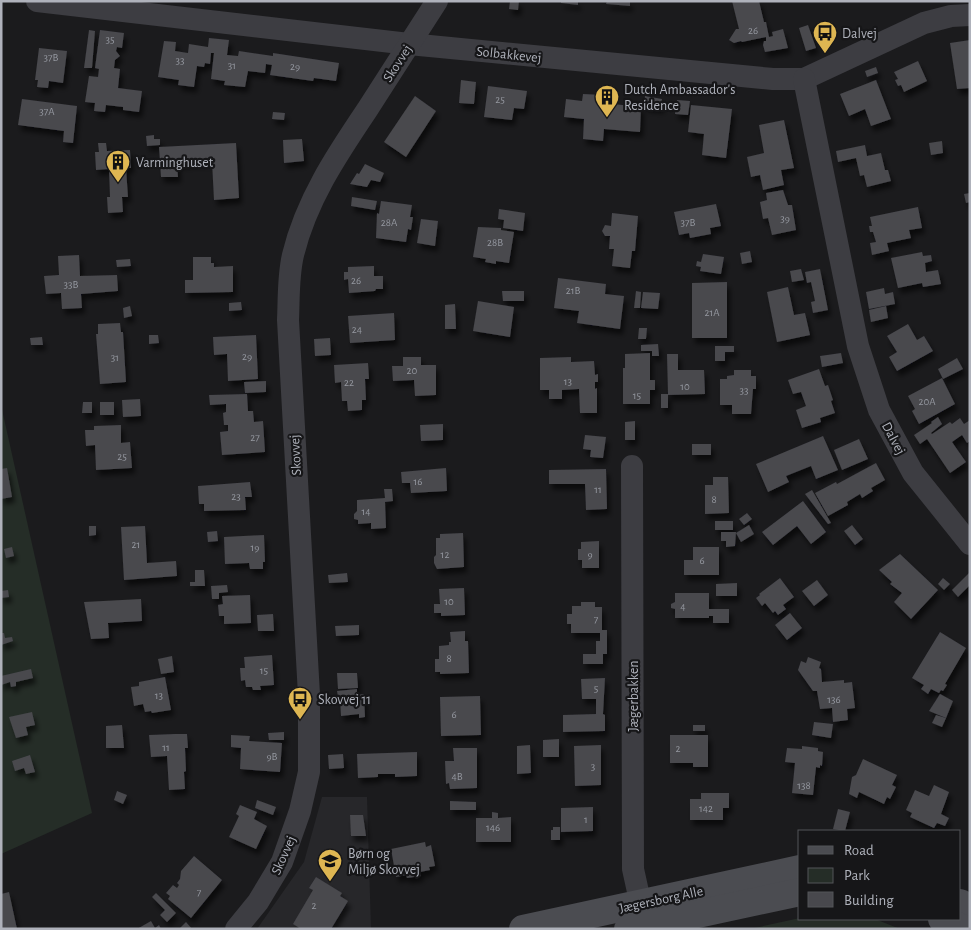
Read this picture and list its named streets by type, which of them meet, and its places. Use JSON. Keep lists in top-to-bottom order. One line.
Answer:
{"streets":{"street":["Solbakkevej","Skovvej","Dalvej","Jægerbakken","Jægersborg Alle"]},"crossings":[["Solbakkevej","Skovvej"],["Solbakkevej","Dalvej"],["Jægerbakken","Jægersborg Alle"]],"places":{"bus stop":["Dalvej","Skovvej 11"],"building":["Dutch Ambassador's Residence","Varminghuset"],"school or university":["Børn og Miljø Skovvej"]},"house_numbers":["26","35","37B","33","31","29","25","37A","39","28A","37B","28B","26","33B","21B","21A","24","29","31","20","13","22","10","33","15","20A","27","25","16","11","23","8","14","21","19","12","9","6","10","4","7","8","15","5","13","136","6","11","2","9B","3","4B","138","142","1","146","7","2"],"legend":["Road","Park","Building"]}
